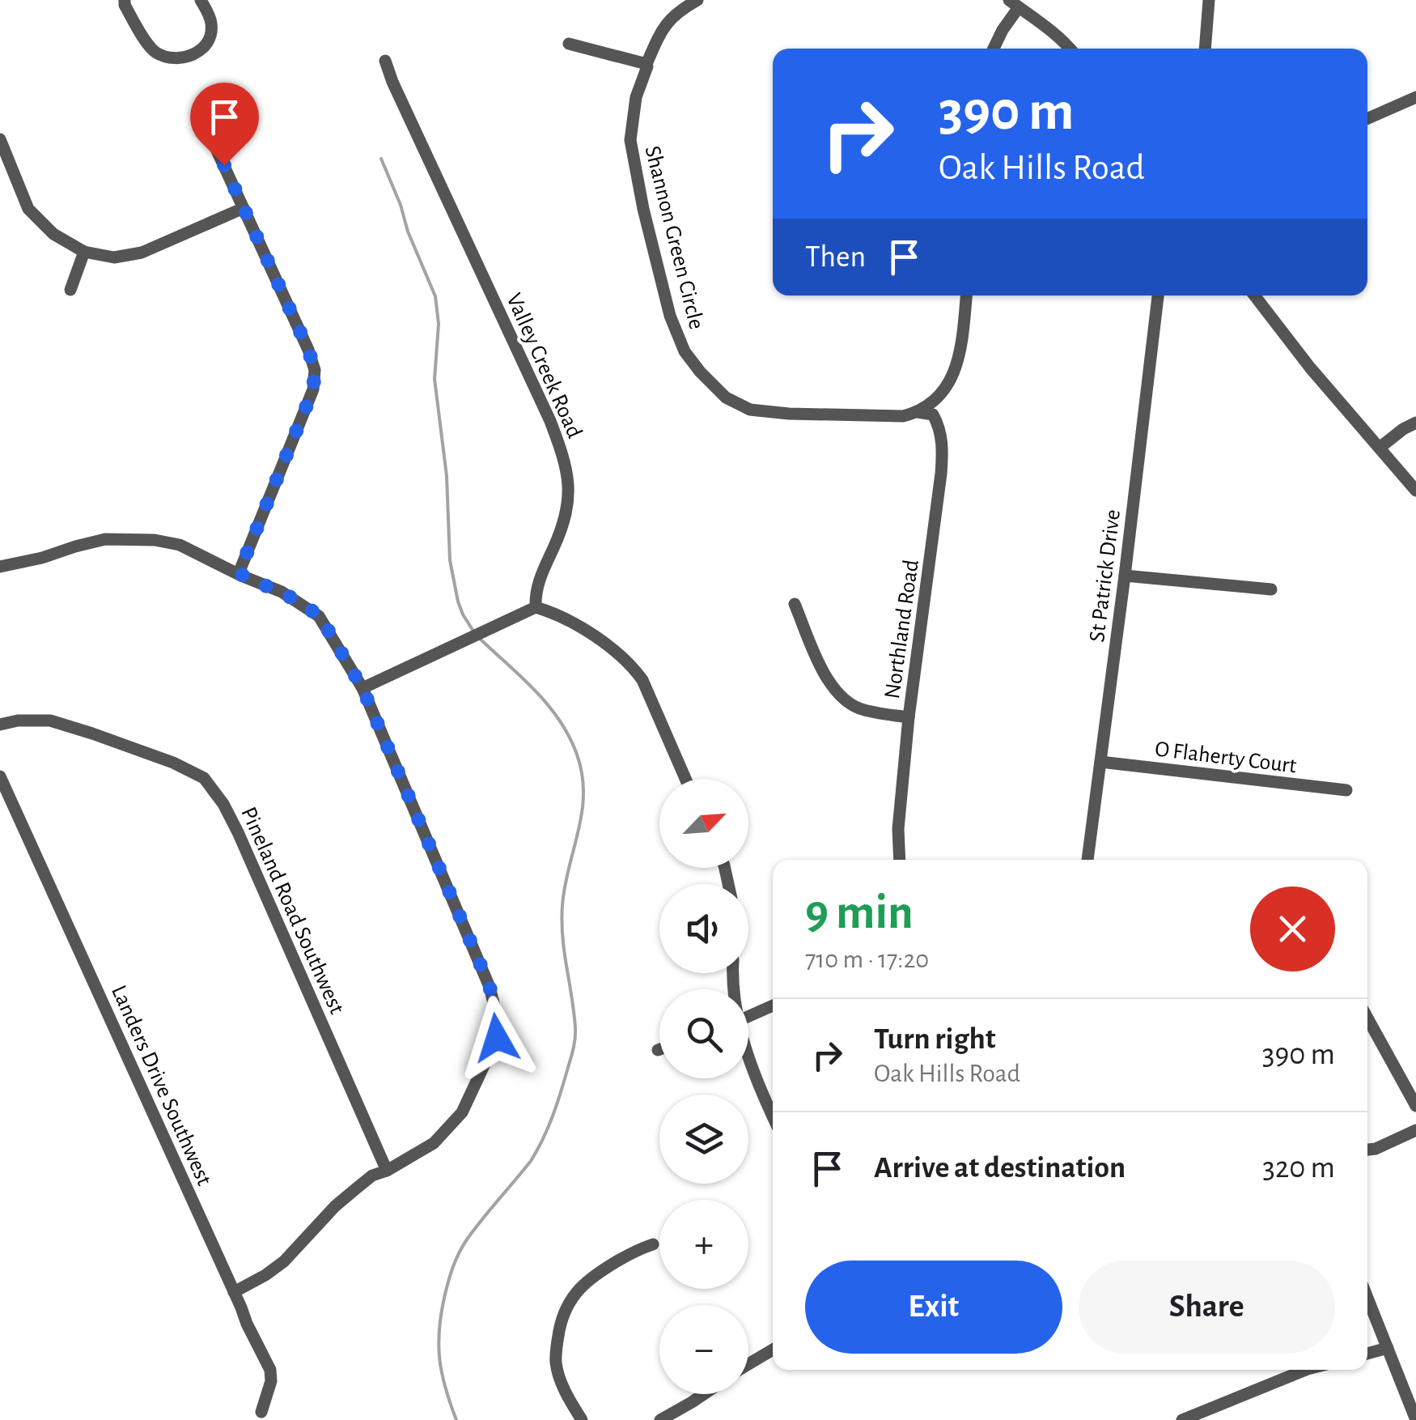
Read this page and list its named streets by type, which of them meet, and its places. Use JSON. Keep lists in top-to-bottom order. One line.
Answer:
{"streets":{"street":["Shannon Green Circle","Valley Creek Road","St Patrick Drive","Northland Road","O Flaherty Court","Pineland Road Southwest","Landers Drive Southwest"]},"crossings":[["Shannon Green Circle","Northland Road"],["St Patrick Drive","O Flaherty Court"]],"north":"top right","page":{"turn":["390 m","Oak Hills Road"],"then":"Then","map_buttons":["+","−"],"heading":["9 min","710 m · 17:20"],"list":[{"name":"Turn right","note":"Oak Hills Road","value":"390 m"},{"name":"Arrive at destination","value":"320 m"}],"buttons":["Exit","Share"]}}
